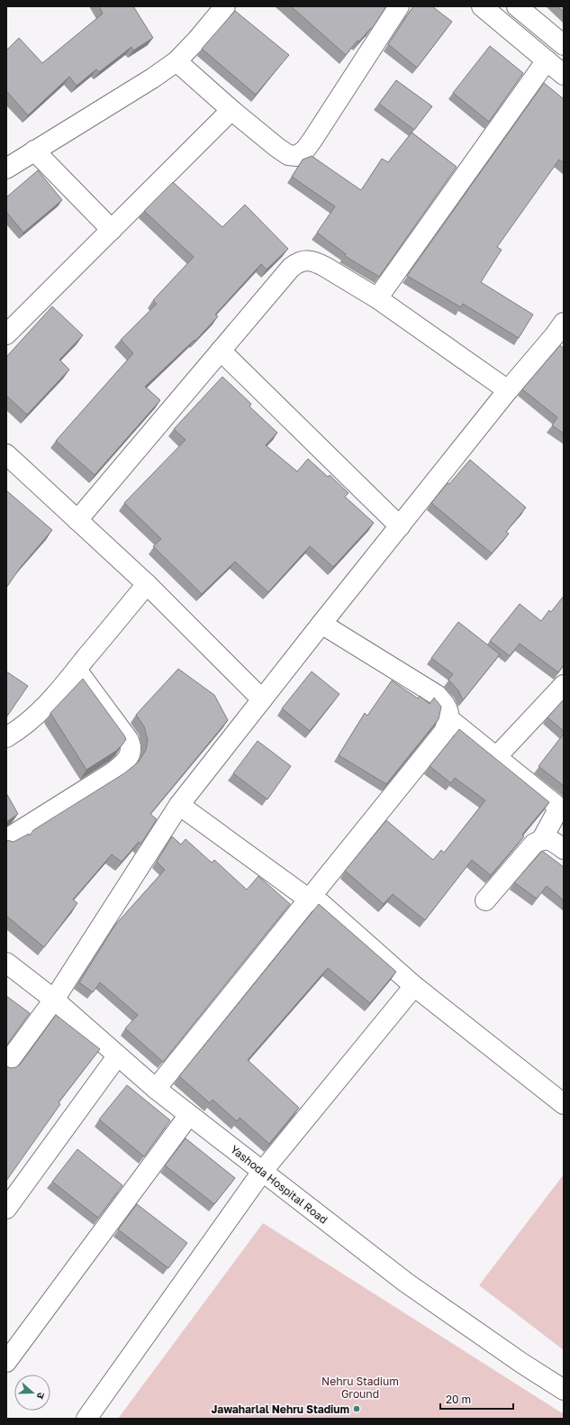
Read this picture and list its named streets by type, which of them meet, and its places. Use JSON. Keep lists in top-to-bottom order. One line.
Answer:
{"streets":{"street":["Yashoda Hospital Road"]},"parks":["Nehru Stadium Ground"],"places":["Jawaharlal Nehru Stadium"],"scale_bar":"20 m","north":"right"}
